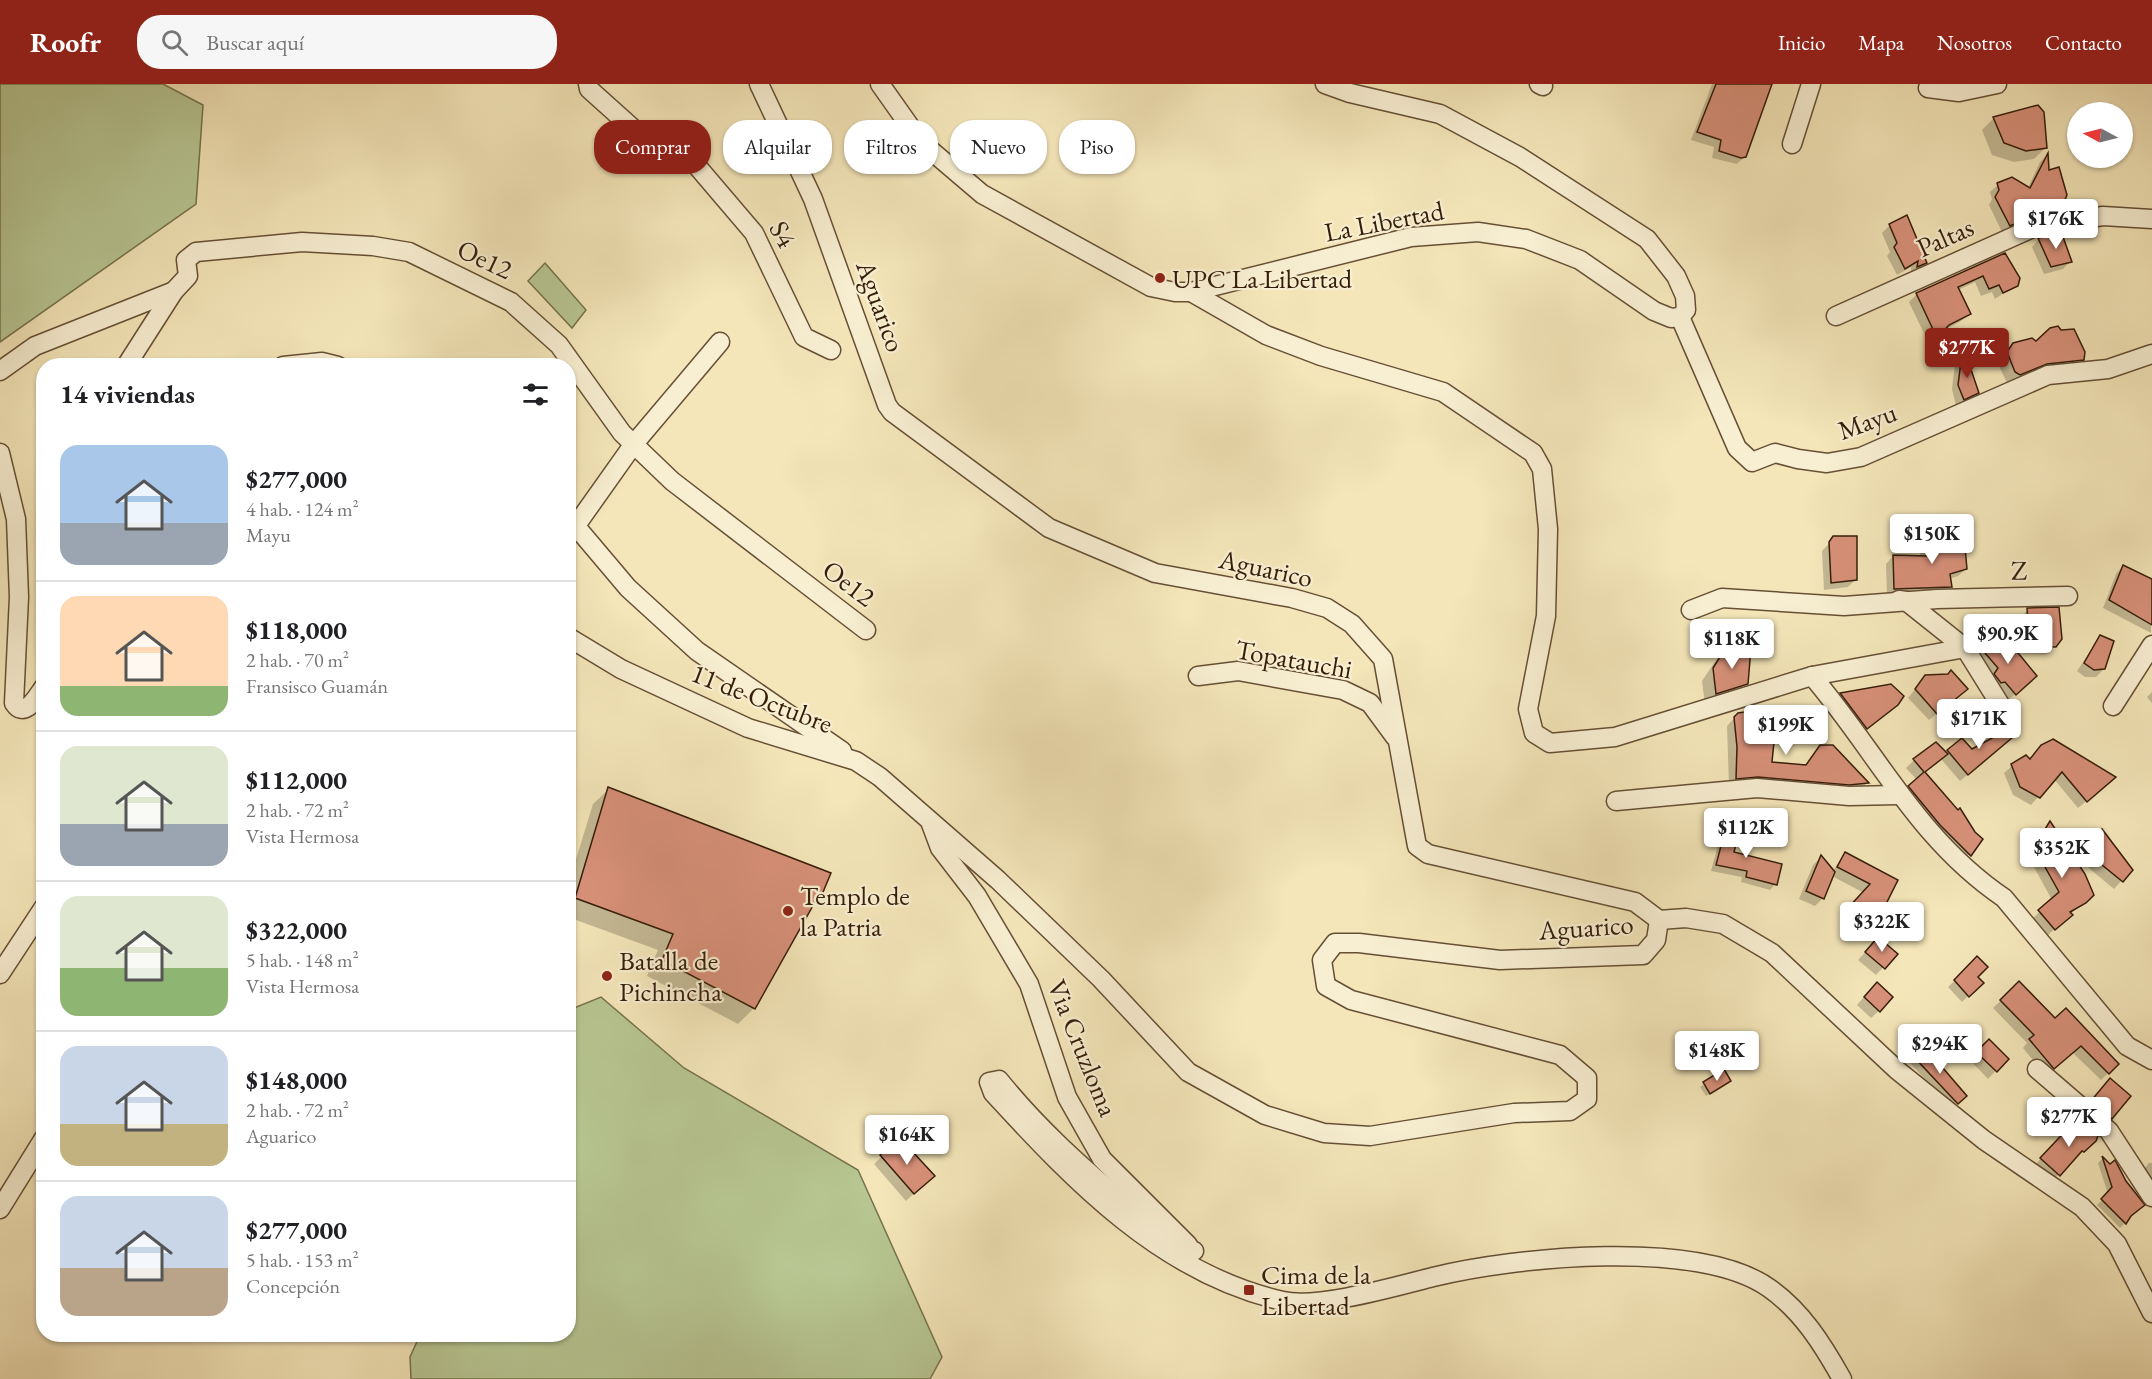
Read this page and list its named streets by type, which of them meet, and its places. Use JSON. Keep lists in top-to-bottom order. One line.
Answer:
{"streets":{"street":["La Libertad","S4","Paltas","Oe12","Aguarico","Mayu","Z","Topatauchi","11 de Octubre","Via Cruzloma"]},"crossings":[["La Libertad","Mayu"],["Aguarico","Topatauchi"],["Aguarico","11 de Octubre"],["Aguarico","Via Cruzloma"],["11 de Octubre","Via Cruzloma"]],"places":{"other":["UPC La Libertad","Templo de la Patria","Batalla de Pichincha"],"transit":["Cima de la Libertad"]},"north":"left","page":{"header":"Roofr","search":"Buscar aquí","nav":["Inicio","Mapa","Nosotros","Contacto"],"chip":["Comprar","Alquilar","Filtros","Nuevo","Piso"],"price":["$176K","$277K","$150K","$90.9K","$118K","$171K","$199K","$112K","$352K","$322K","$294K","$148K","$277K","$164K"],"heading":"14 viviendas","list":[{"name":"$277,000","note":"4 hab. · 124 m² · Mayu"},{"name":"$118,000","note":"2 hab. · 70 m² · Fransisco Guamán"},{"name":"$112,000","note":"2 hab. · 72 m² · Vista Hermosa"},{"name":"$322,000","note":"5 hab. · 148 m² · Vista Hermosa"},{"name":"$148,000","note":"2 hab. · 72 m² · Aguarico"},{"name":"$277,000","note":"5 hab. · 153 m² · Concepción"}]}}
